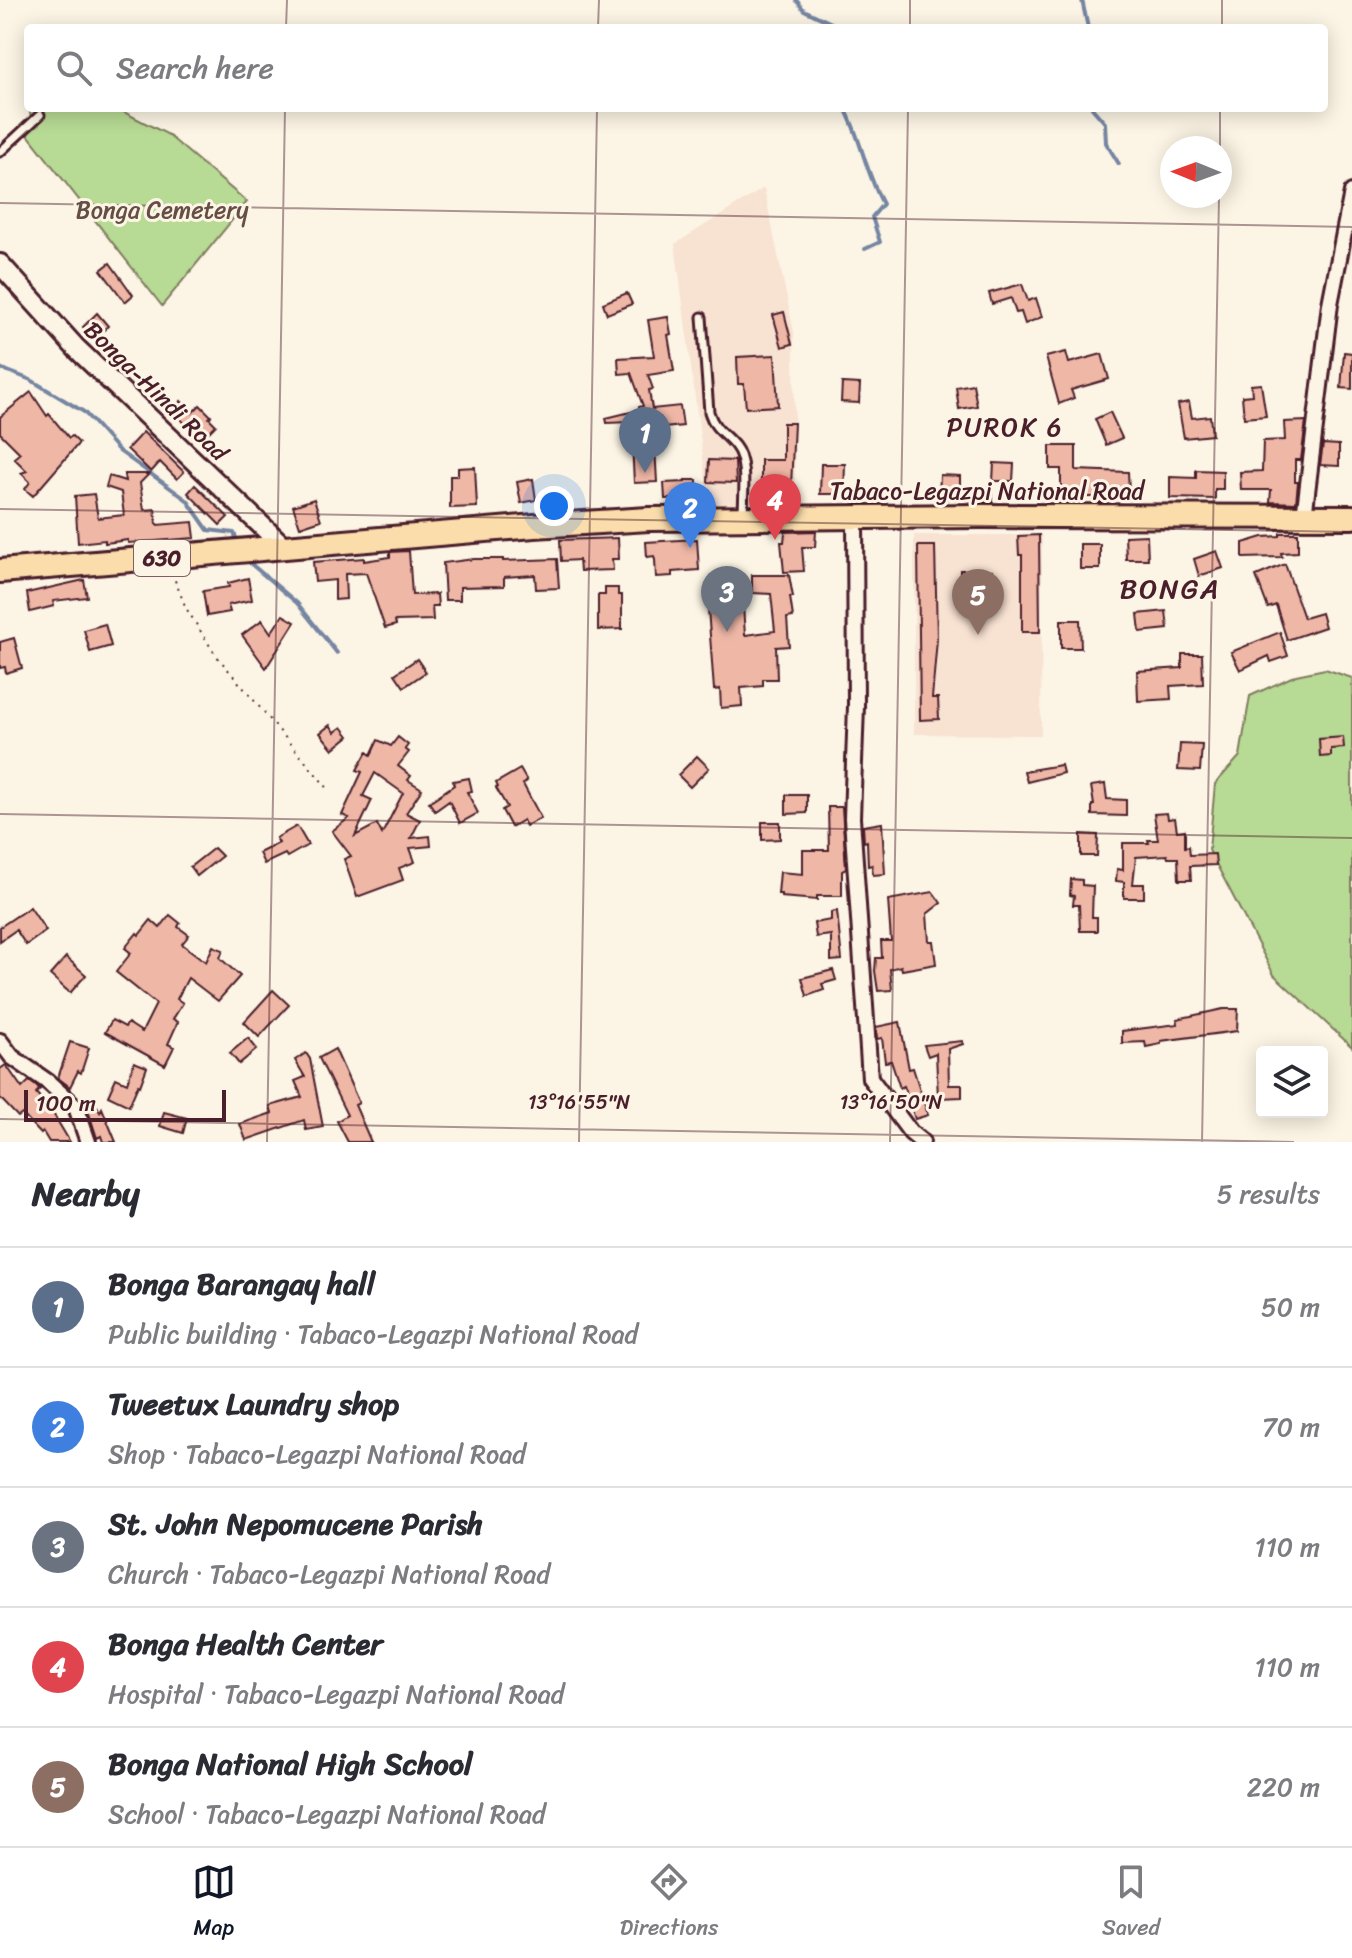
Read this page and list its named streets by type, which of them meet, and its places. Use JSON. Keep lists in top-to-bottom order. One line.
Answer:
{"streets":{"main road":["Tabaco-Legazpi National Road","630"],"street":["Bonga-Hindi Road"]},"crossings":[["Bonga-Hindi Road","Tabaco-Legazpi National Road"]],"districts":["PUROK 6","BONGA"],"parks":["Bonga Cemetery"],"scale_bar":"100 m","north":"left","page":{"search":"Search here","pins":["1","4","2","3","5"],"scale":"100 m","heading":["Nearby","5 results"],"list":[{"mark":"1","name":"Bonga Barangay hall","note":"Public building · Tabaco-Legazpi National Road","value":"50 m"},{"mark":"2","name":"Tweetux Laundry shop","note":"Shop · Tabaco-Legazpi National Road","value":"70 m"},{"mark":"3","name":"St. John Nepomucene Parish","note":"Church · Tabaco-Legazpi National Road","value":"110 m"},{"mark":"4","name":"Bonga Health Center","note":"Hospital · Tabaco-Legazpi National Road","value":"110 m"},{"mark":"5","name":"Bonga National High School","note":"School · Tabaco-Legazpi National Road","value":"220 m"}],"nav":["Map","Directions","Saved"]},"coordinates":["13°16'55\"N","13°16'50\"N"]}
